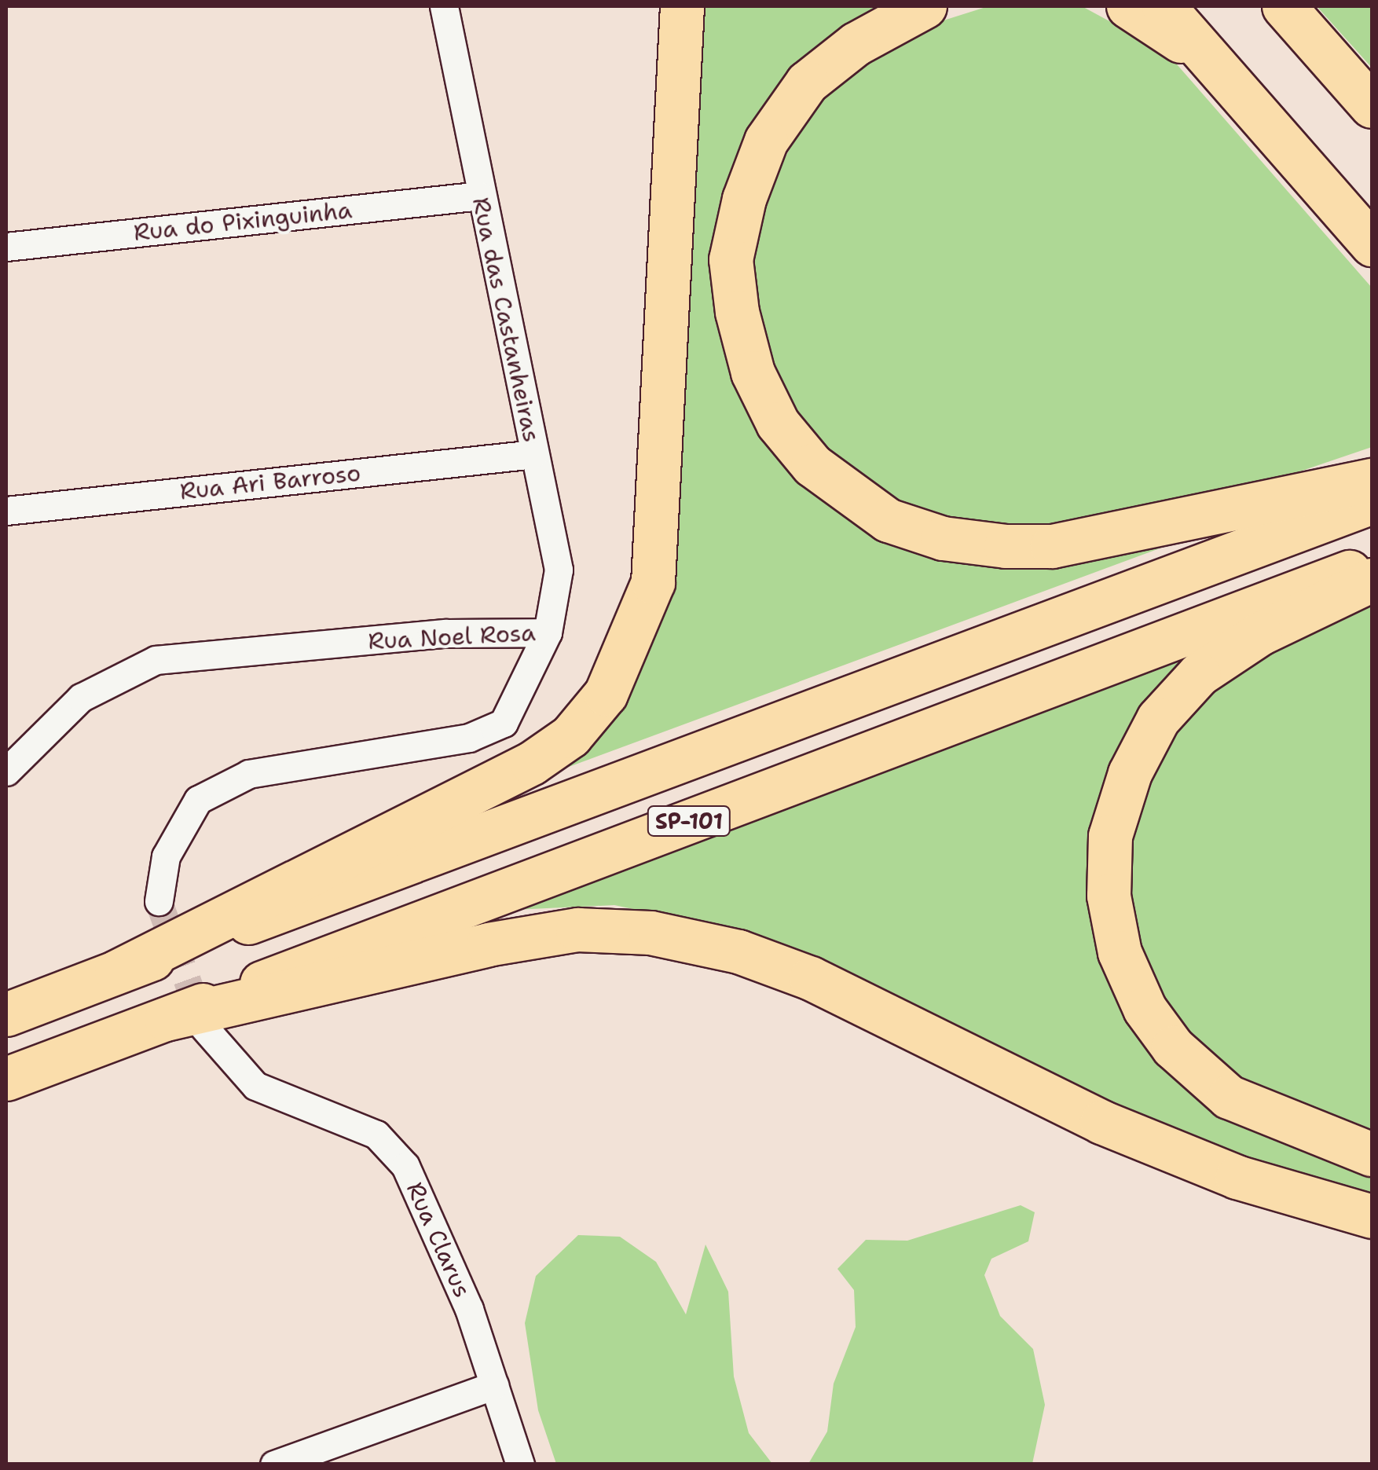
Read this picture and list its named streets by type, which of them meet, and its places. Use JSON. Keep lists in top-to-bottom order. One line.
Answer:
{"streets":{"highway":["SP-101"],"street":["Rua do Pixinguinha","Rua das Castanheiras","Rua Ari Barroso","Rua Noel Rosa","Rua Clarus"]},"crossings":[["Rua do Pixinguinha","Rua das Castanheiras"],["Rua das Castanheiras","Rua Ari Barroso"],["Rua das Castanheiras","Rua Noel Rosa"],["SP-101","Rua Clarus"]]}
